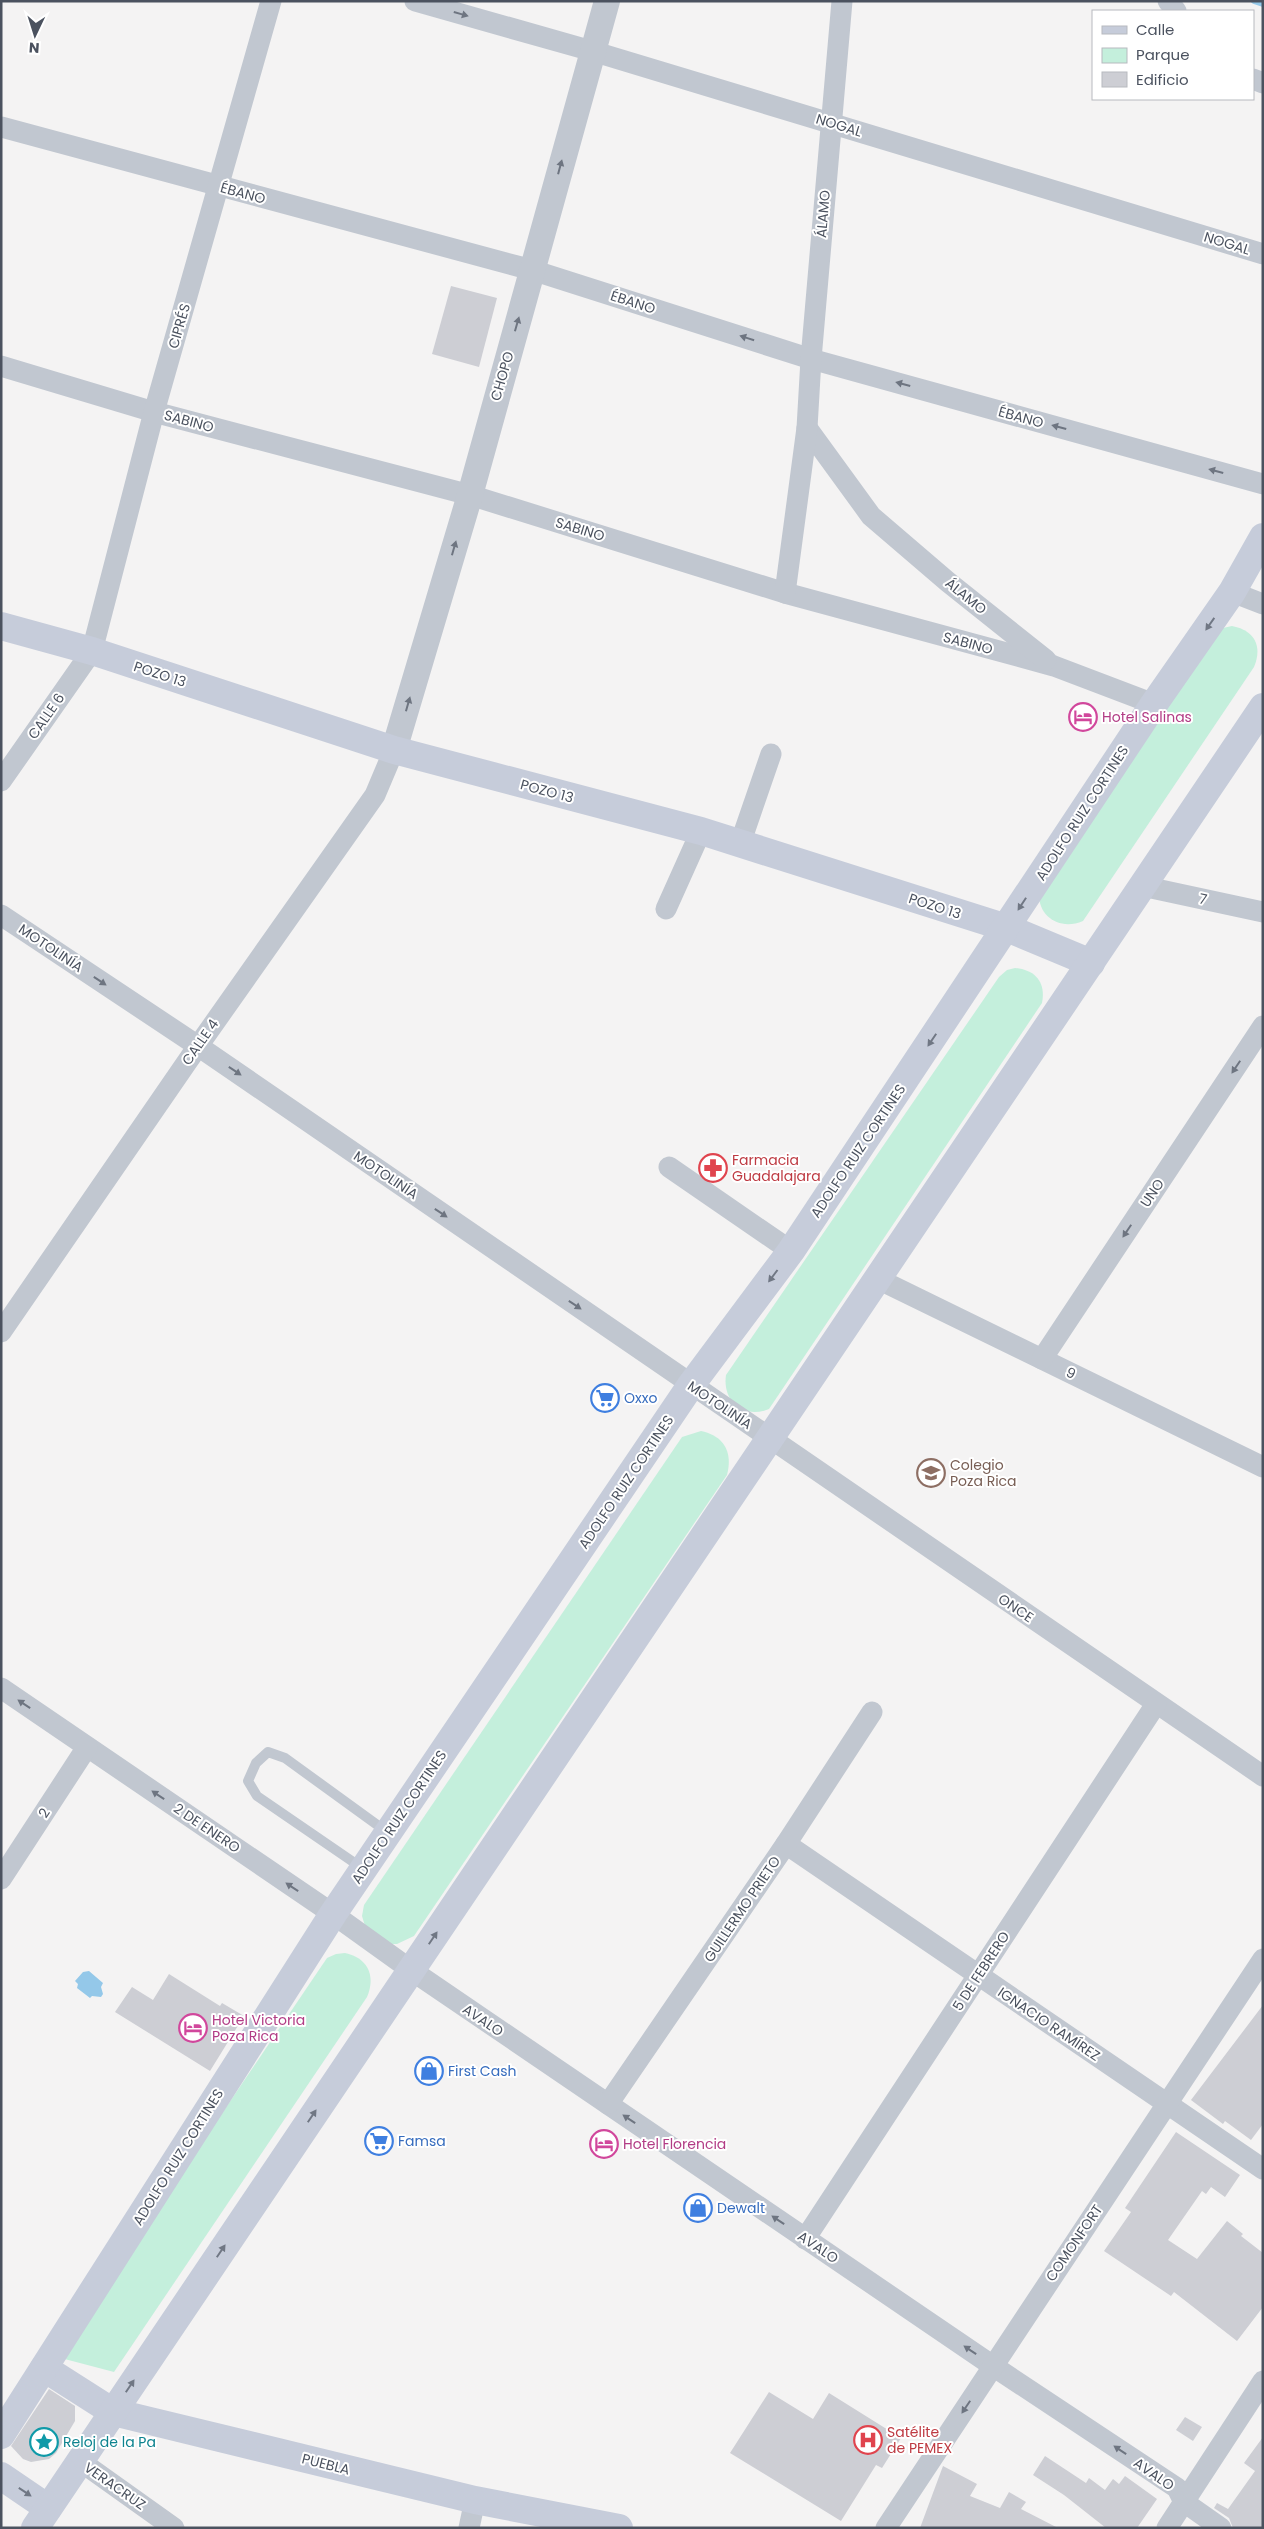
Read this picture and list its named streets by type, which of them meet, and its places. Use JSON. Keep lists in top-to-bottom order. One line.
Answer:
{"streets":{"main road":["POZO 13","ADOLFO RUIZ CORTINES","PUEBLA"],"street":["NOGAL","ÉBANO","ÁLAMO","CIPRÉS","CHOPO","SABINO","CALLE 6","7","MOTOLINÍA","CALLE 4","UNO","9","ONCE","2","2 DE ENERO","GUILLERMO PRIETO","5 DE FEBRERO","AVALO","IGNACIO RAMÍREZ","COMONFORT","VERACRUZ"]},"crossings":[["NOGAL","ÁLAMO"],["NOGAL","CHOPO"],["ÉBANO","ÁLAMO"],["ÉBANO","CIPRÉS"],["ÉBANO","CHOPO"],["ÁLAMO","SABINO"],["CIPRÉS","SABINO"],["CIPRÉS","POZO 13"],["CIPRÉS","CALLE 6"],["CHOPO","SABINO"],["CHOPO","POZO 13"],["CHOPO","CALLE 4"],["SABINO","ADOLFO RUIZ CORTINES"],["POZO 13","CALLE 6"],["POZO 13","ADOLFO RUIZ CORTINES"],["POZO 13","CALLE 4"],["ADOLFO RUIZ CORTINES","MOTOLINÍA"],["ADOLFO RUIZ CORTINES","2 DE ENERO"],["ADOLFO RUIZ CORTINES","PUEBLA"],["MOTOLINÍA","CALLE 4"],["MOTOLINÍA","ONCE"],["UNO","9"],["ONCE","5 DE FEBRERO"],["2","2 DE ENERO"],["2 DE ENERO","AVALO"],["GUILLERMO PRIETO","AVALO"],["GUILLERMO PRIETO","IGNACIO RAMÍREZ"],["5 DE FEBRERO","AVALO"],["5 DE FEBRERO","IGNACIO RAMÍREZ"],["AVALO","COMONFORT"],["IGNACIO RAMÍREZ","COMONFORT"]],"one_way":["ÉBANO","CHOPO","MOTOLINÍA","UNO","2 DE ENERO","AVALO"],"places":{"hotel":["Hotel Salinas","Hotel Victoria Poza Rica","Hotel Florencia"],"pharmacy":["Farmacia Guadalajara"],"supermarket":["Oxxo","Famsa"],"school or university":["Colegio Poza Rica"],"shop":["First Cash","Dewalt"],"hospital":["Satélite de PEMEX"],"place":["Reloj de la Pa"]},"legend":["Calle","Parque","Edificio"],"north":"bottom"}
